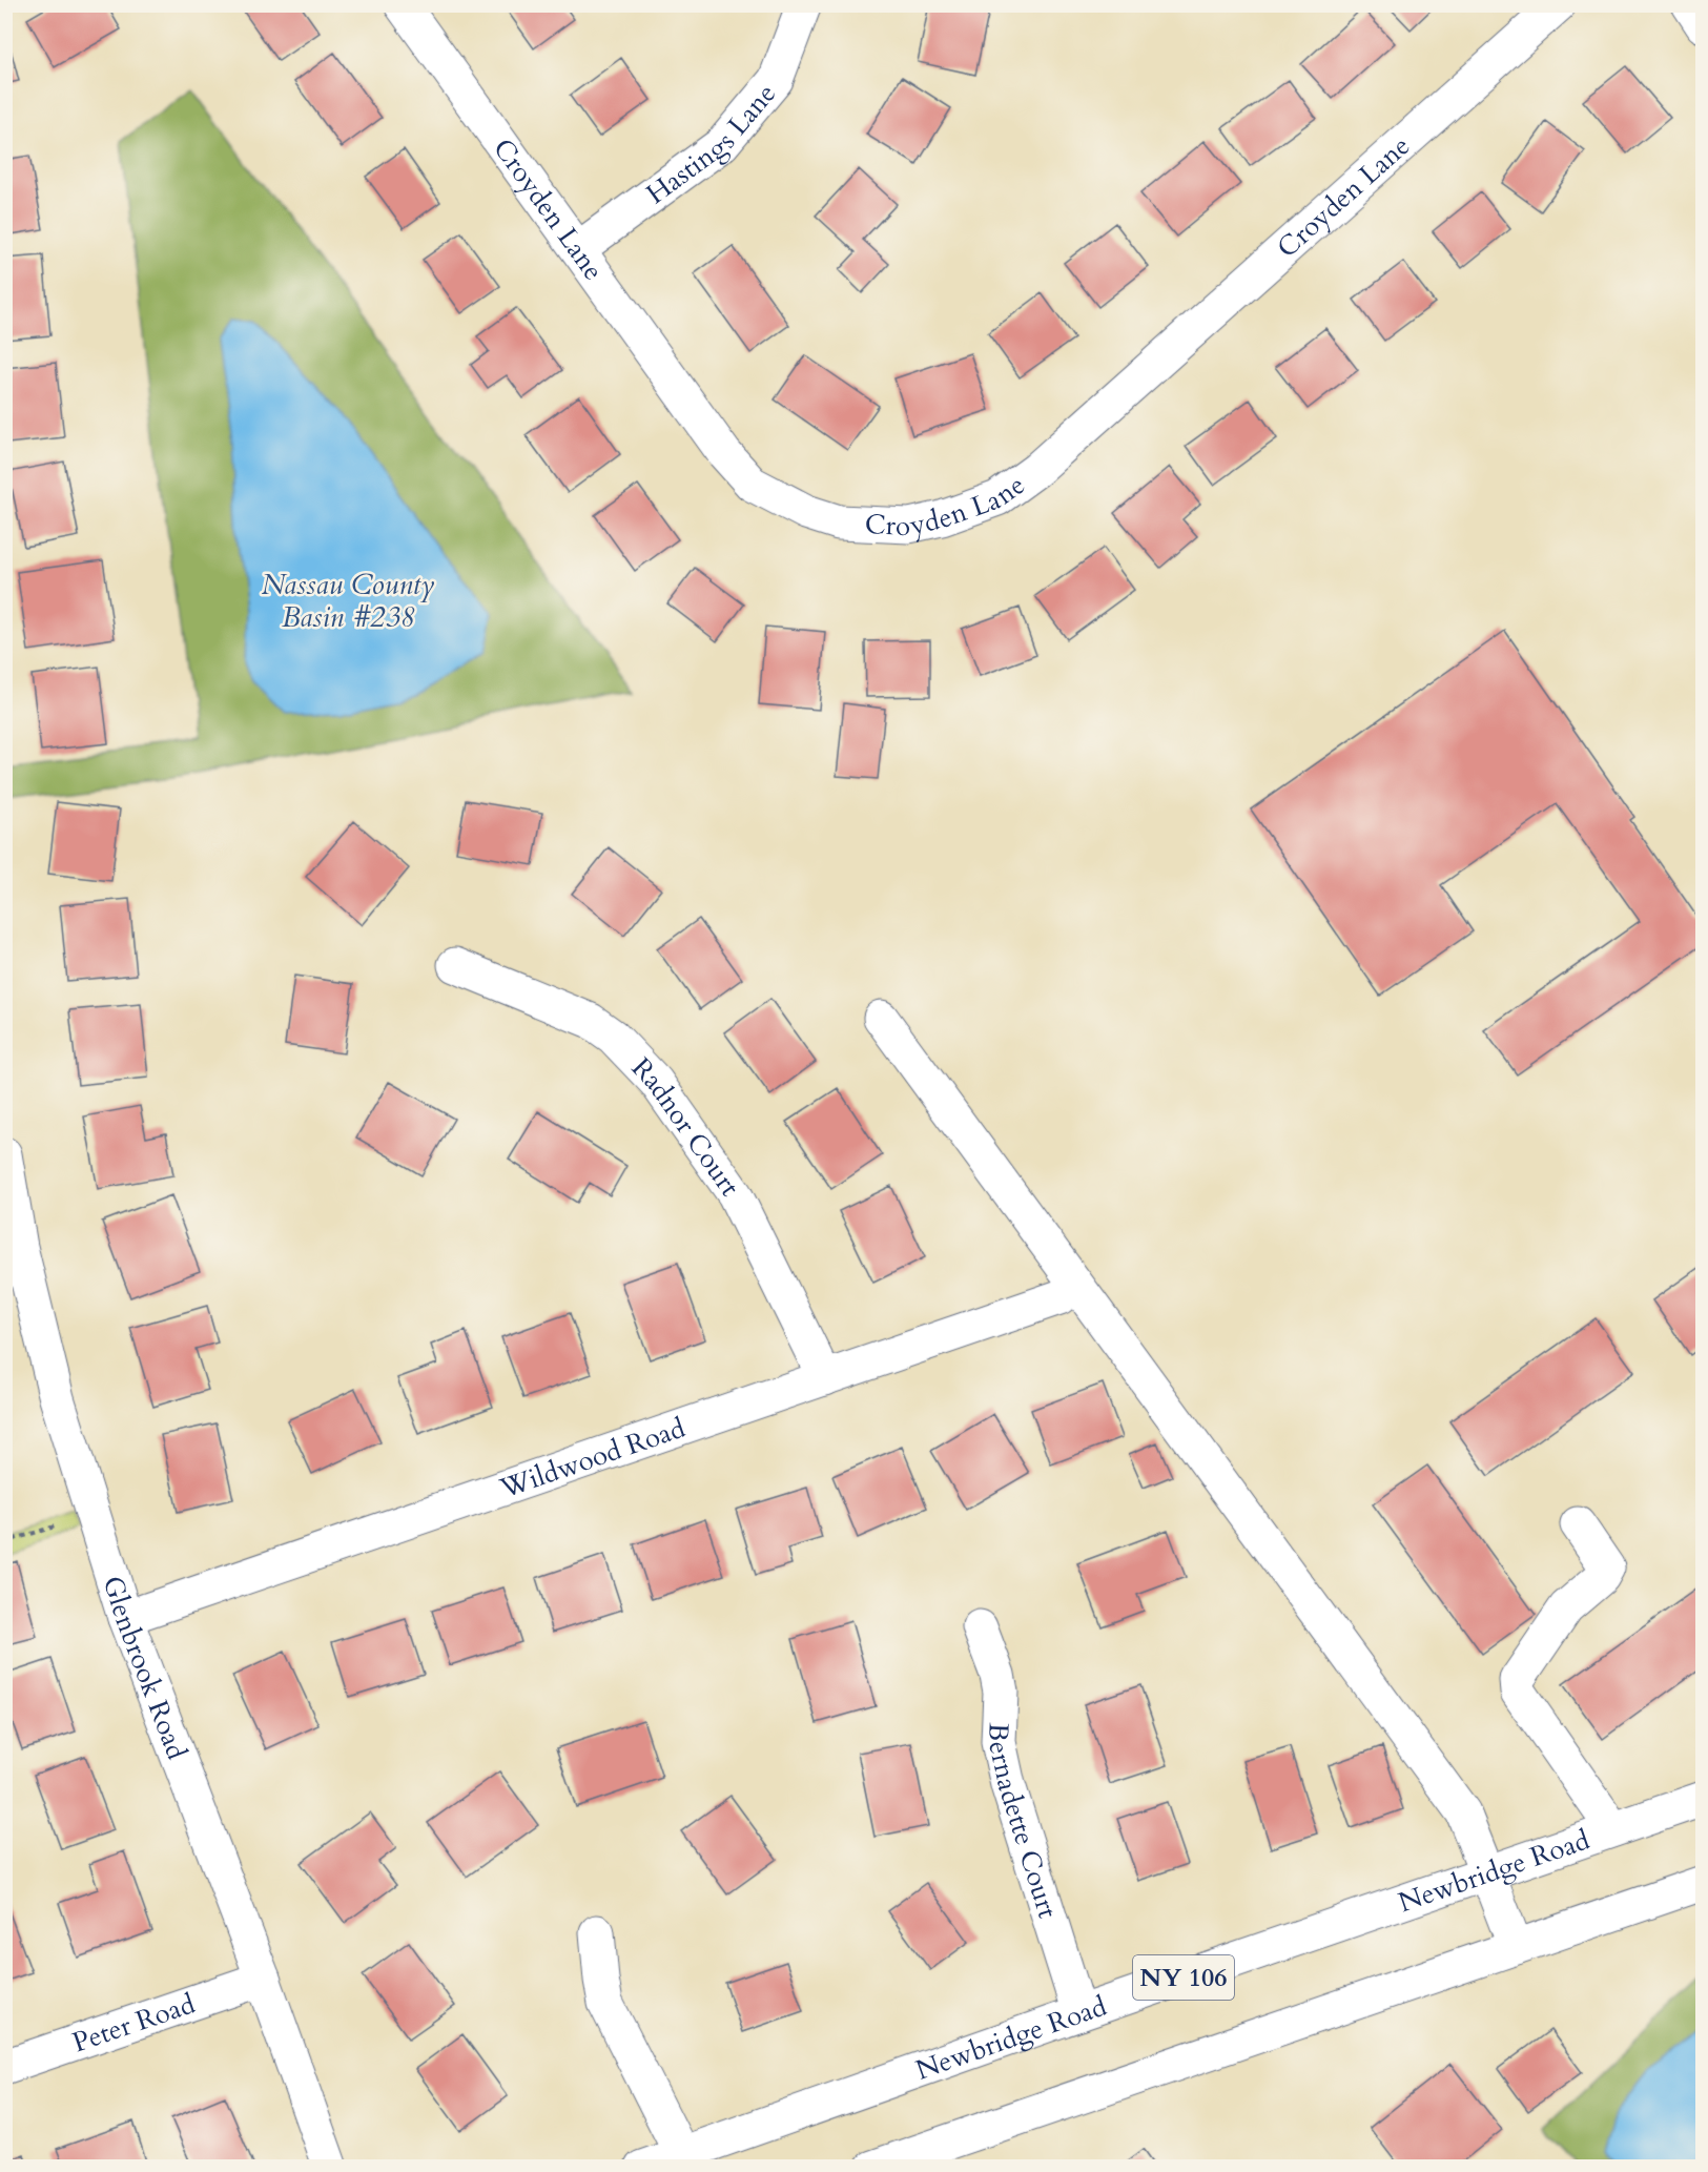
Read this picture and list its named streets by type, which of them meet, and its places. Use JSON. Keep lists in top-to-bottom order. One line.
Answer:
{"streets":{"street":["Hastings Lane","Croyden Lane","Radnor Court","Wildwood Road","Glenbrook Road","Bernadette Court","Newbridge Road","NY 106","Peter Road"]},"crossings":[["Hastings Lane","Croyden Lane"],["Radnor Court","Wildwood Road"],["Wildwood Road","Glenbrook Road"],["Glenbrook Road","Peter Road"],["Bernadette Court","Newbridge Road"]],"water":["Nassau County Basin #238"]}
